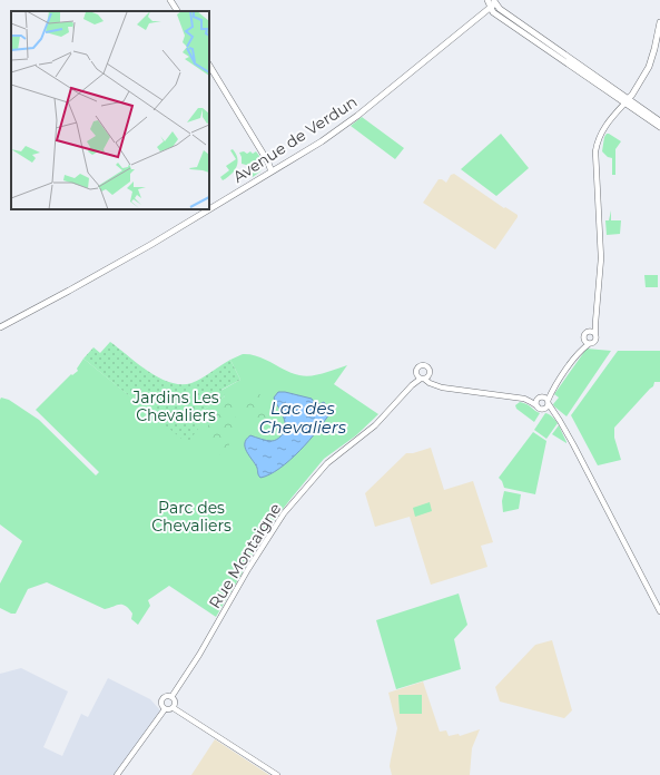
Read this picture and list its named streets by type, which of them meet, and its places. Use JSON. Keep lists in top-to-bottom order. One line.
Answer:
{"streets":{"main road":["Avenue de Verdun"],"street":["Rue Montaigne"]},"water":["Lac des Chevaliers"],"parks":["Jardins Les Chevaliers","Parc des Chevaliers"]}
